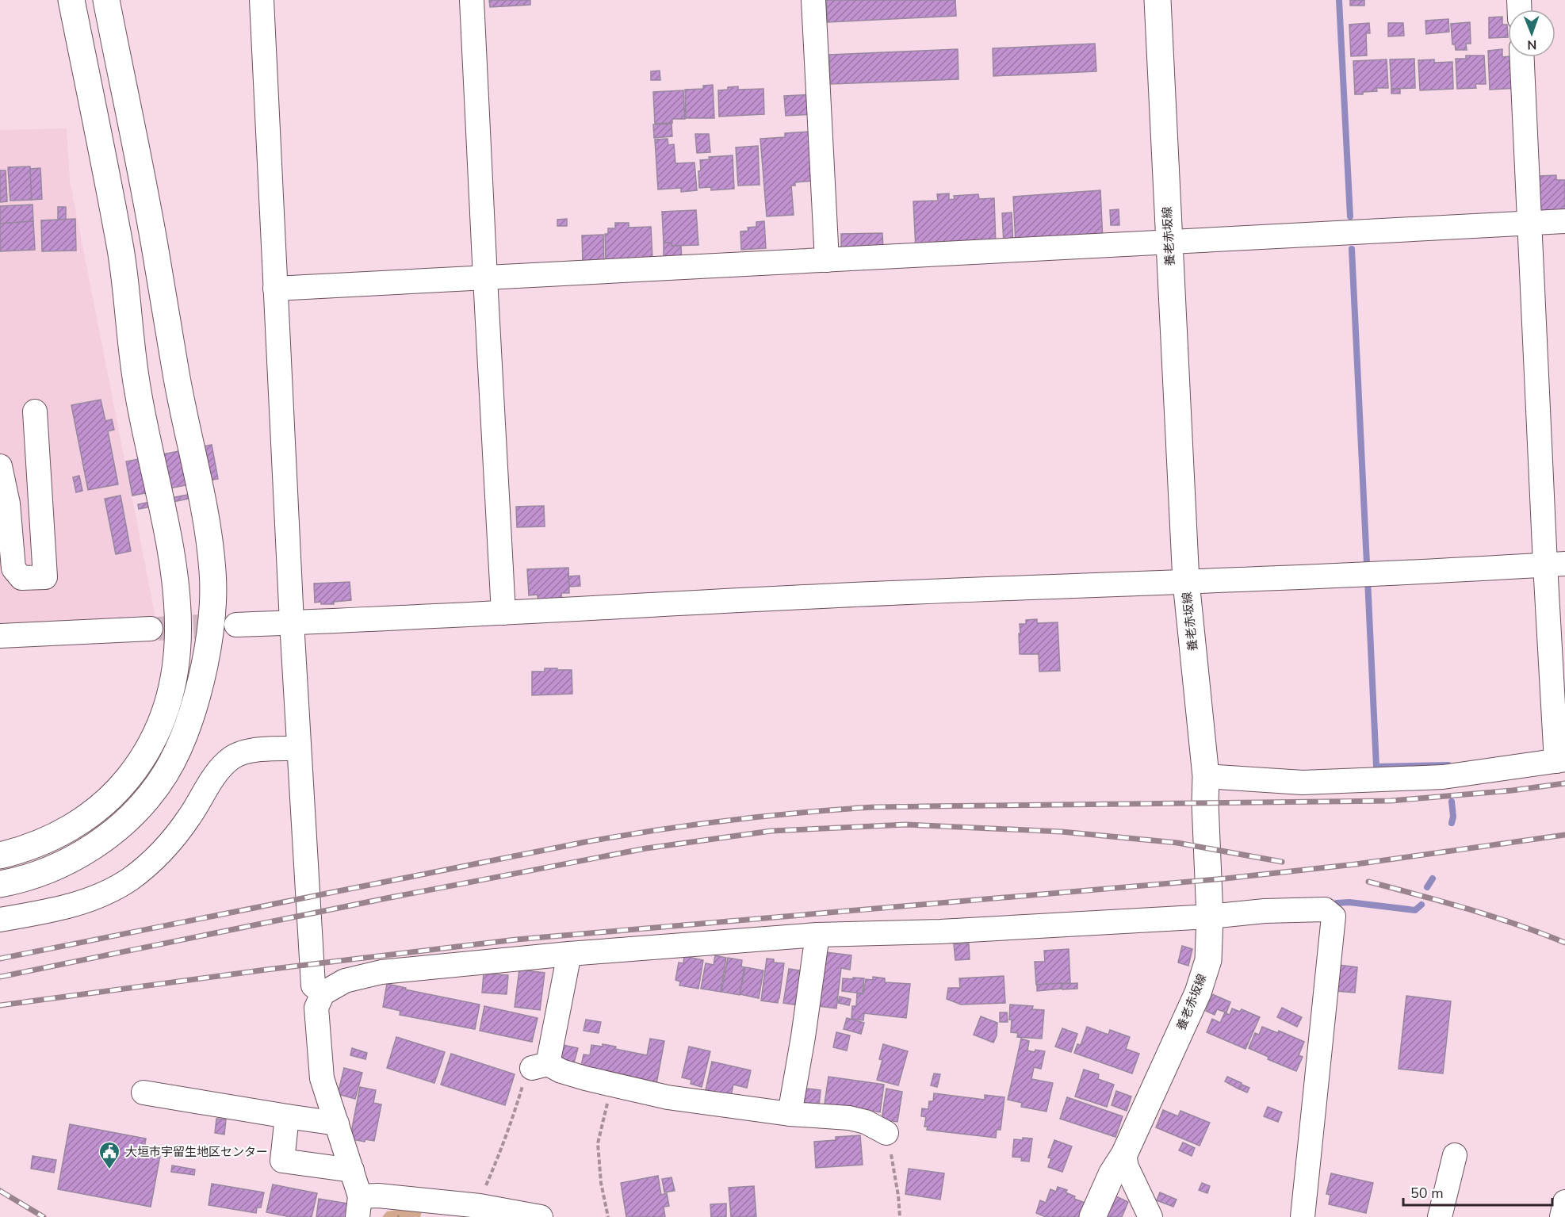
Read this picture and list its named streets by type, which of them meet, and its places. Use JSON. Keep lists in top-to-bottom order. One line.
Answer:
{"streets":{"main road":["養老赤坂線"]},"places":{"public building":["大垣市宇留生地区センター"]},"scale_bar":"50 m","north":"bottom"}
